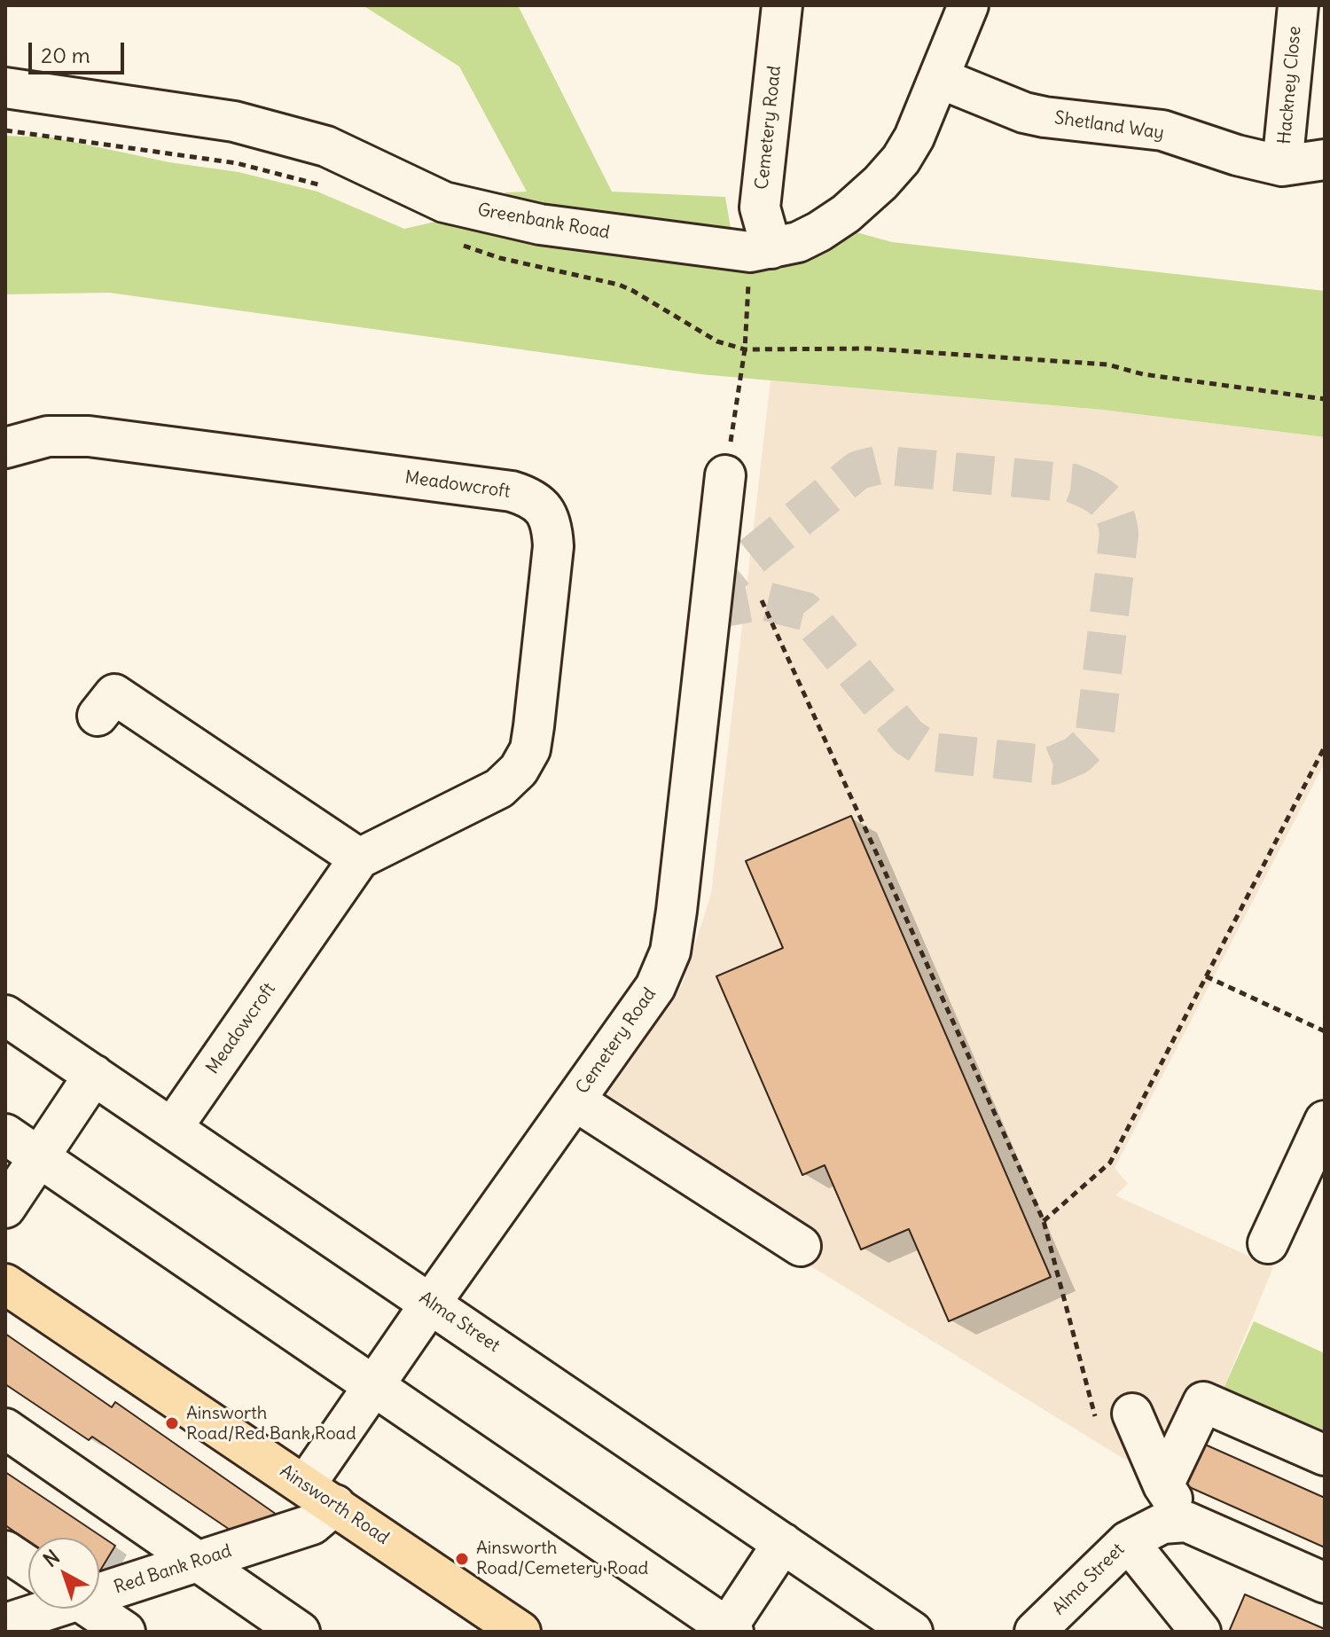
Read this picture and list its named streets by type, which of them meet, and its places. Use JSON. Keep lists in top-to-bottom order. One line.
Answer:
{"streets":{"main road":["Ainsworth Road"],"street":["Hackney Close","Shetland Way","Cemetery Road","Greenbank Road","Meadowcroft","Alma Street","Red Bank Road"]},"crossings":[["Hackney Close","Shetland Way"],["Shetland Way","Greenbank Road"],["Cemetery Road","Greenbank Road"],["Cemetery Road","Alma Street"],["Cemetery Road","Ainsworth Road"],["Cemetery Road","Red Bank Road"],["Meadowcroft","Alma Street"],["Ainsworth Road","Red Bank Road"]],"places":["Ainsworth Road/Red Bank Road","Ainsworth Road/Cemetery Road"],"scale_bar":"20 m","north":"top left"}
